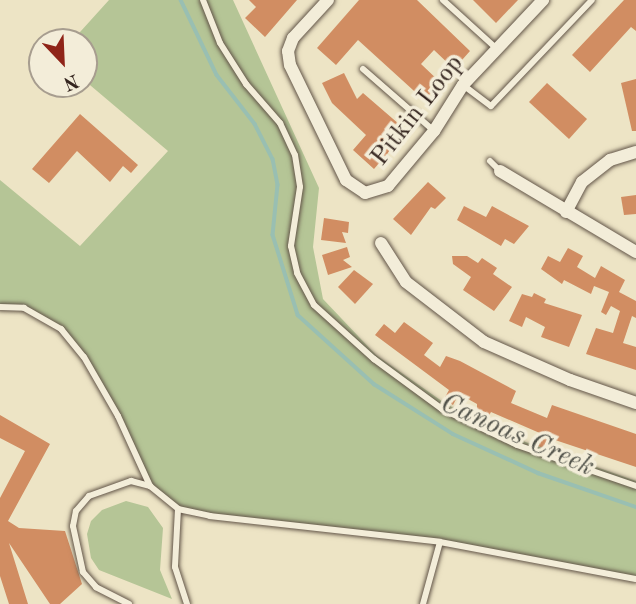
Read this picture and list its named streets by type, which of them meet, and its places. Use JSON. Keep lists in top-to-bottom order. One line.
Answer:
{"streets":{"street":["Pitkin Loop"]},"water":["Canoas Creek"],"north":"bottom right"}
